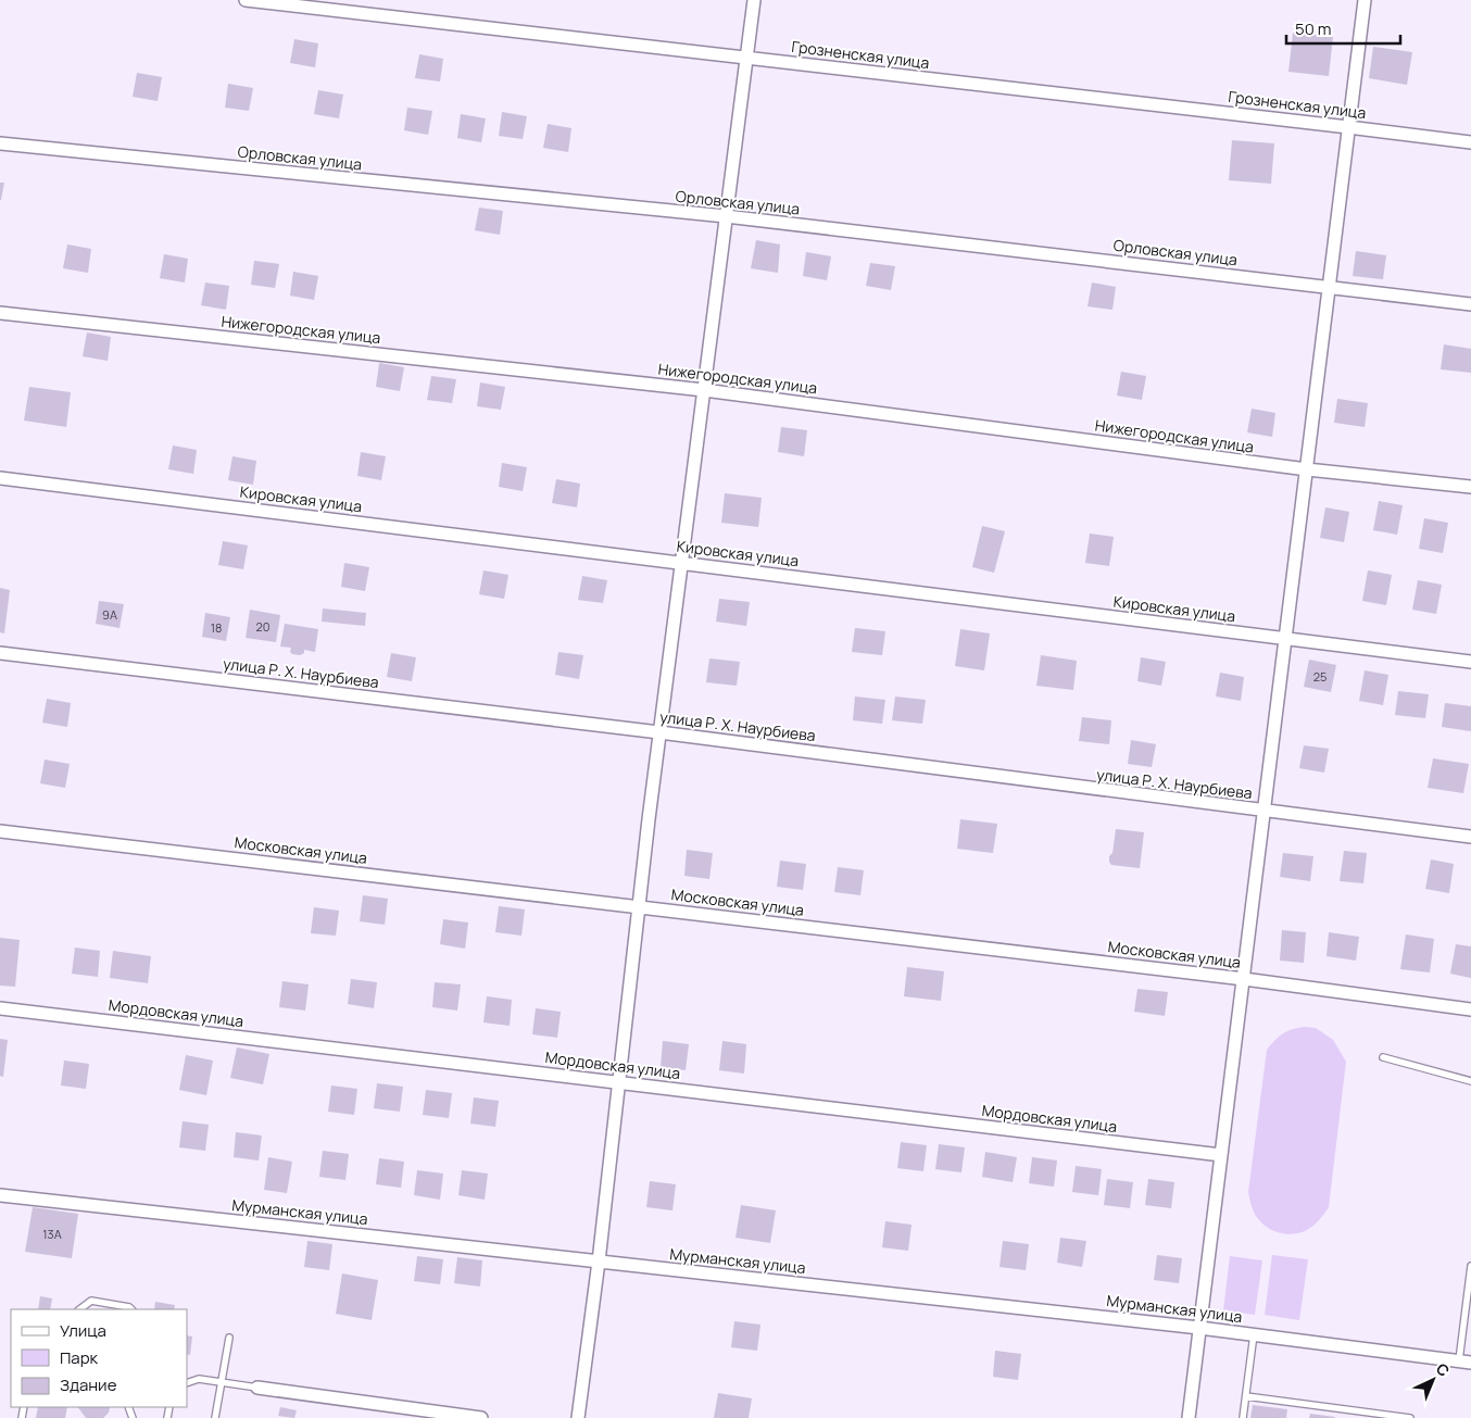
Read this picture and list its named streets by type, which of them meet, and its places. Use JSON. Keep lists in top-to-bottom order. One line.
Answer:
{"streets":{"street":["Грозненская улица","Орловская улица","Нижегородская улица","Кировская улица","улица Р. Х. Наурбиева","Московская улица","Мордовская улица","Мурманская улица"]},"house_numbers":["9А","20","18","25","13А"],"legend":["Улица","Парк","Здание"],"scale_bar":"50 m","north":"top right"}
